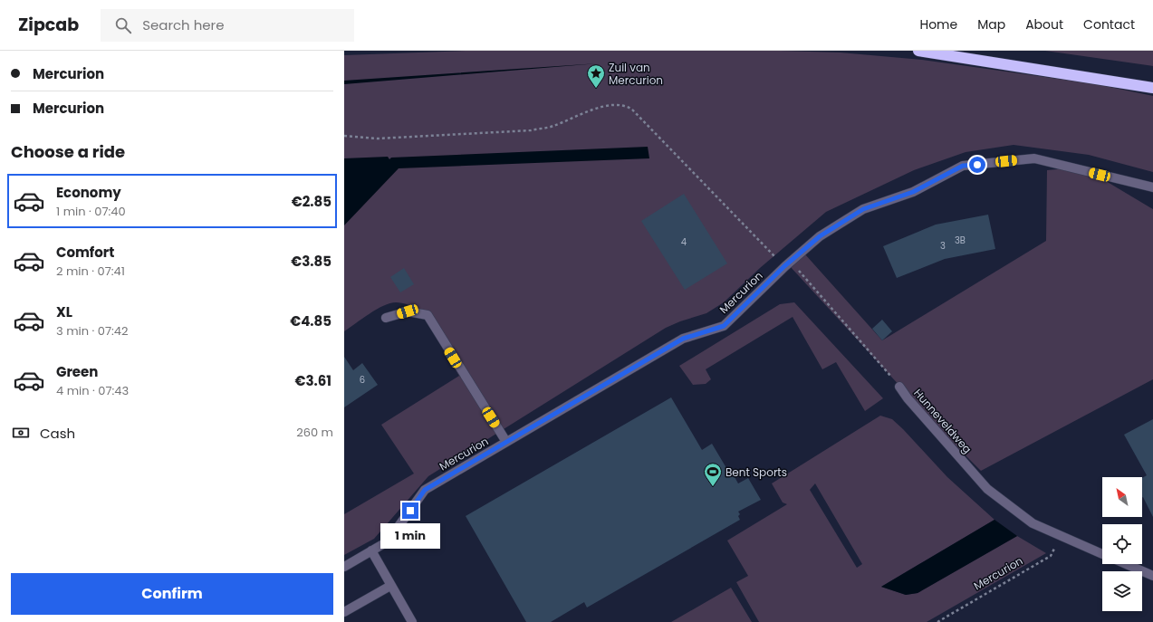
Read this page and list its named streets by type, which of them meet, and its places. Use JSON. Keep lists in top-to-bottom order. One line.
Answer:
{"streets":{"street":["Mercurion","Hunneveldweg"]},"crossings":[["Mercurion","Hunneveldweg"]],"places":{"place":["Zuil van Mercurion"],"sports":["Bent Sports"]},"house_numbers":["3B","4","3","6"],"north":"top left","page":{"header":"Zipcab","search":"Search here","nav":["Home","Map","About","Contact"],"banner":["Mercurion","Mercurion"],"heading":"Choose a ride","list":[{"name":"Economy","note":"1 min · 07:40","value":"€2.85"},{"name":"Comfort","note":"2 min · 07:41","value":"€3.85"},{"name":"XL","note":"3 min · 07:42","value":"€4.85"},{"name":"Green","note":"4 min · 07:43","value":"€3.61"}],"pay":["Cash","260 m"],"bubble":"1 min","buttons":"Confirm"}}
